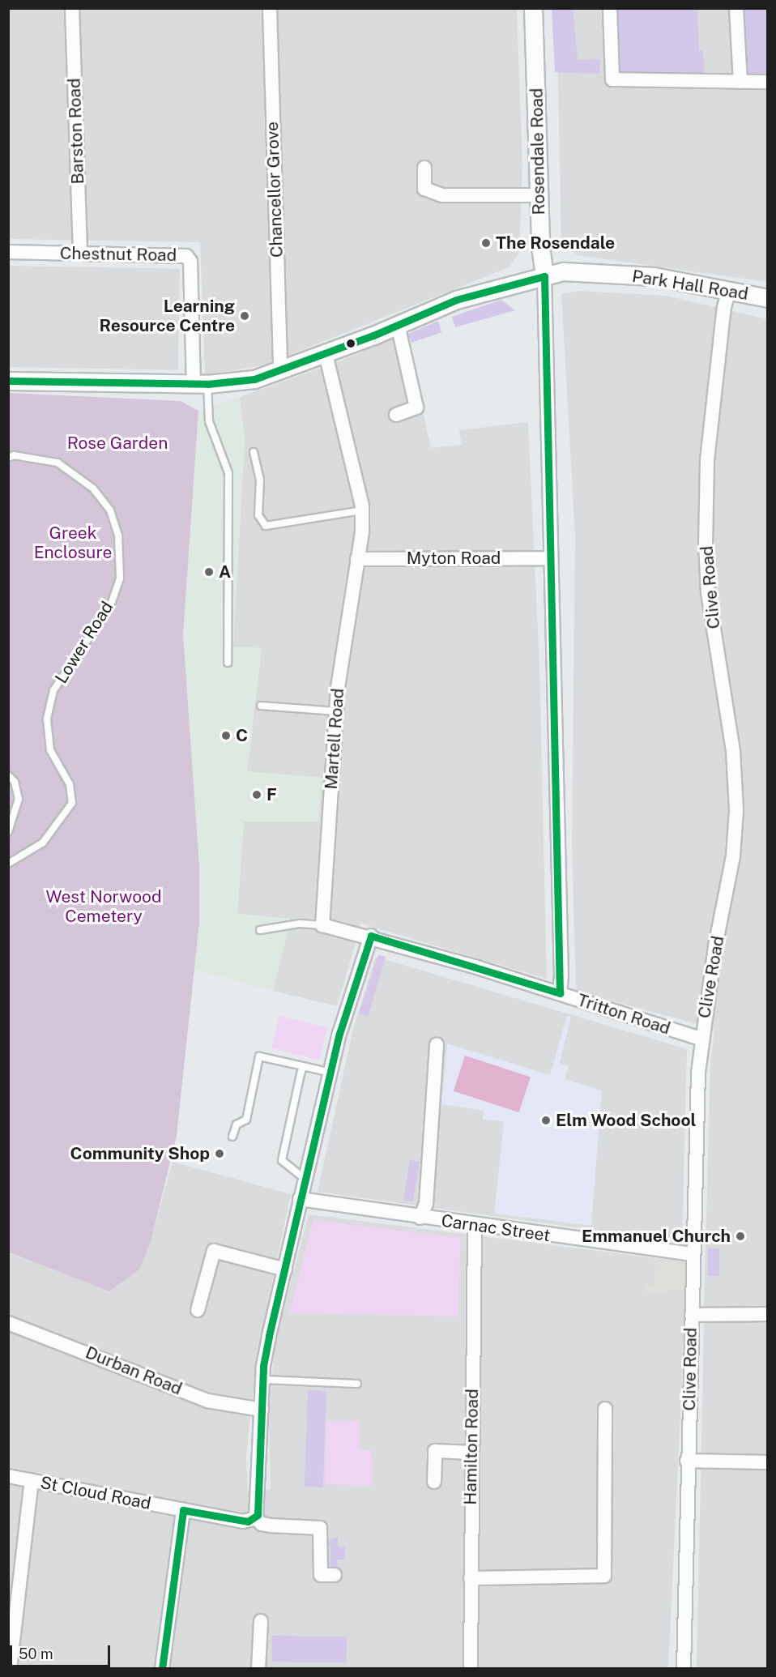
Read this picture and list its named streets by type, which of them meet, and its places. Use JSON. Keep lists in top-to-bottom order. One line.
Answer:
{"streets":{"street":["Barston Road","Rosendale Road","Chancellor Grove","Chestnut Road","Park Hall Road","Myton Road","Clive Road","Martell Road","Tritton Road","Carnac Street","Durban Road","Hamilton Road","St Cloud Road"],"lane":["Lower Road"]},"crossings":[["Barston Road","Chestnut Road"],["Rosendale Road","Park Hall Road"],["Rosendale Road","Myton Road"],["Rosendale Road","Tritton Road"],["Chancellor Grove","Park Hall Road"],["Chestnut Road","Park Hall Road"],["Park Hall Road","Clive Road"],["Park Hall Road","Martell Road"],["Myton Road","Martell Road"],["Clive Road","Tritton Road"],["Clive Road","Carnac Street"],["Martell Road","Tritton Road"],["Carnac Street","Hamilton Road"]],"parks":["Rose Garden","Greek Enclosure","West Norwood Cemetery"],"places":["The Rosendale","Learning Resource Centre","A","C","F","Elm Wood School","Community Shop","Emmanuel Church"],"scale_bar":"50 m"}
